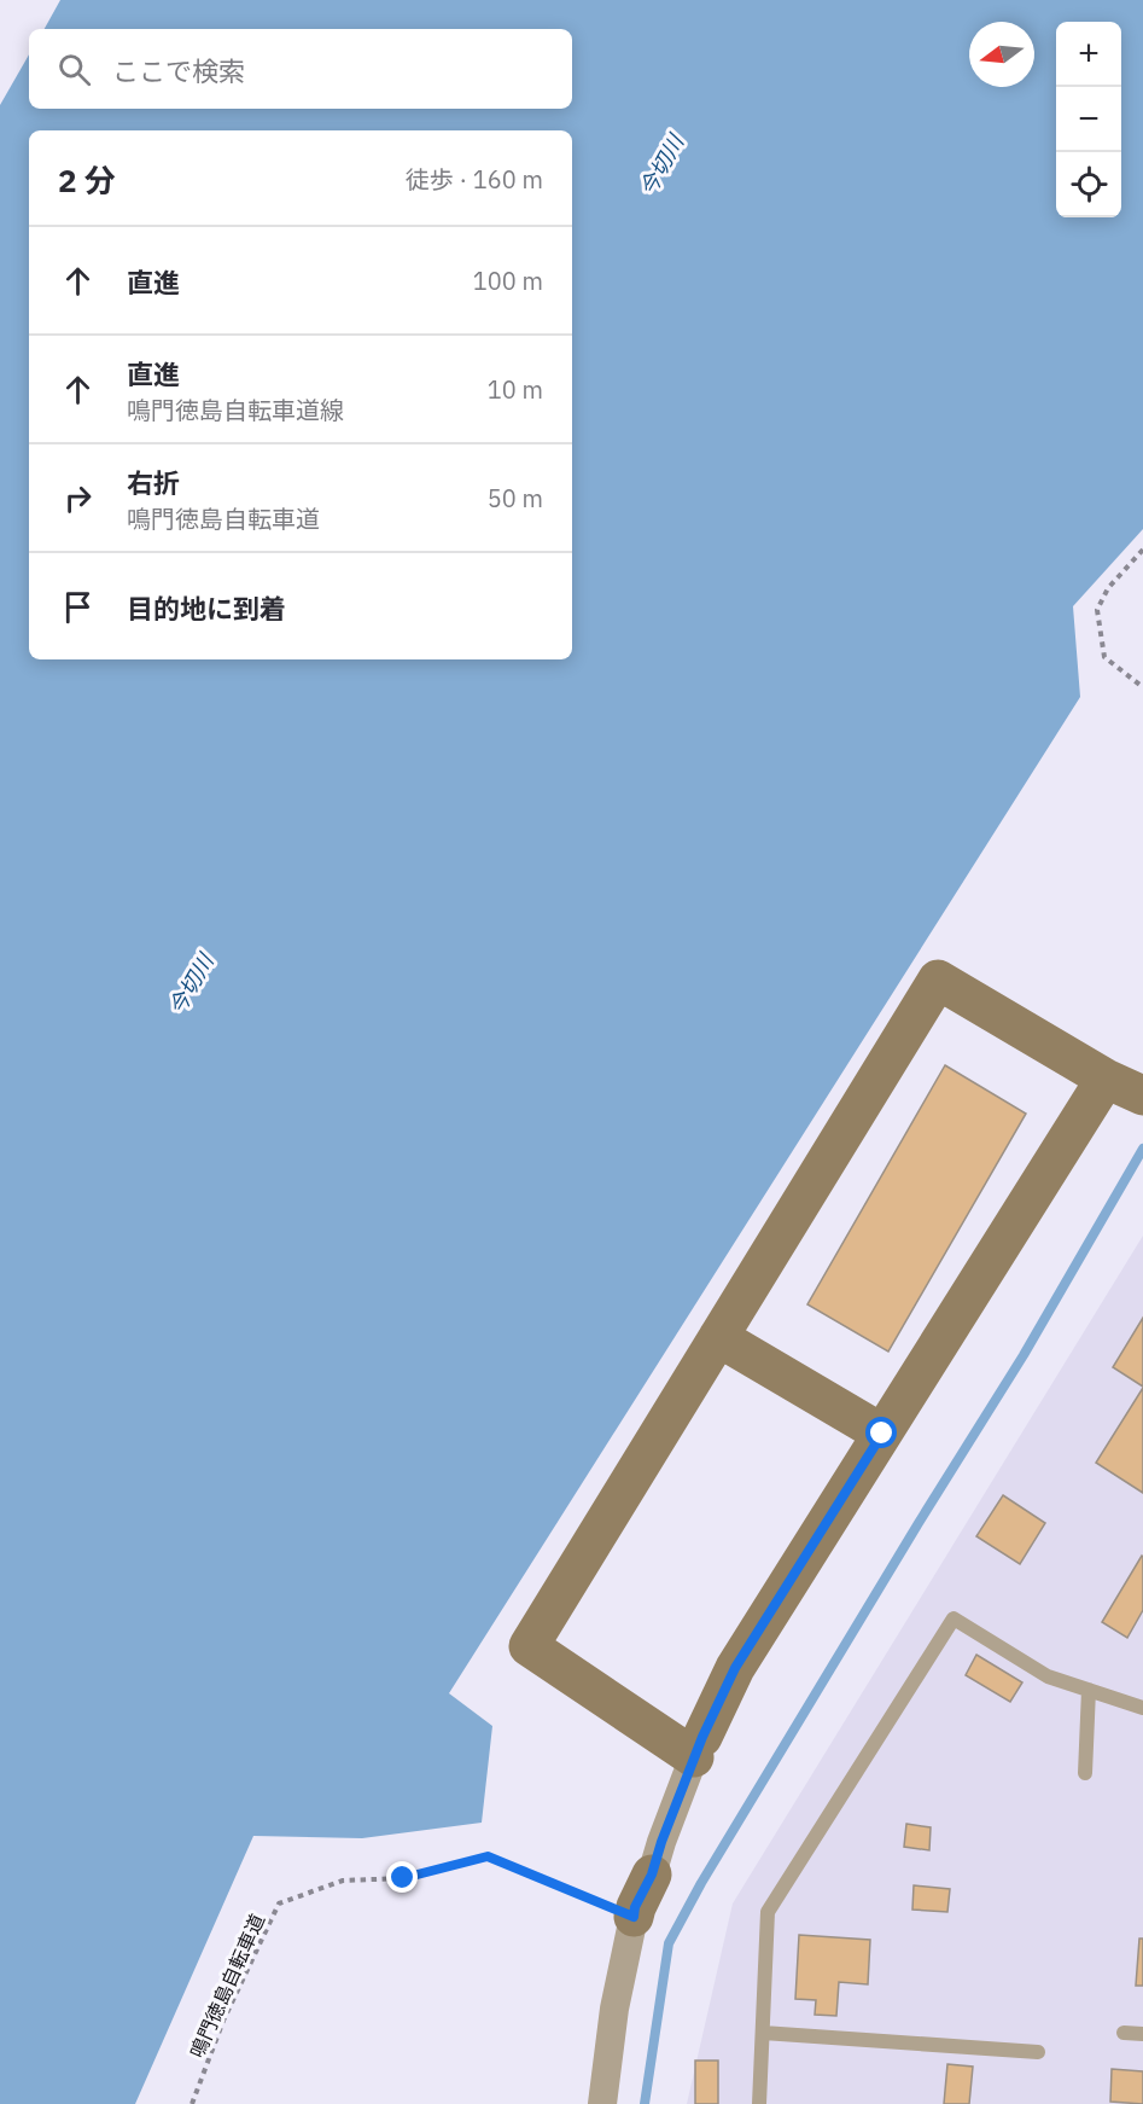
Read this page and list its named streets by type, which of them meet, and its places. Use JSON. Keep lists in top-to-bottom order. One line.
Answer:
{"streets":{"path":["鳴門徳島自転車道"]},"water":["今切川"],"north":"left","page":{"map_buttons":["+","−"],"search":"ここで検索","heading":["2 分","徒歩 · 160 m"],"list":[["直進","100 m"],["直進","鳴門徳島自転車道線","10 m"],["右折","鳴門徳島自転車道","50 m"],"目的地に到着"]}}
